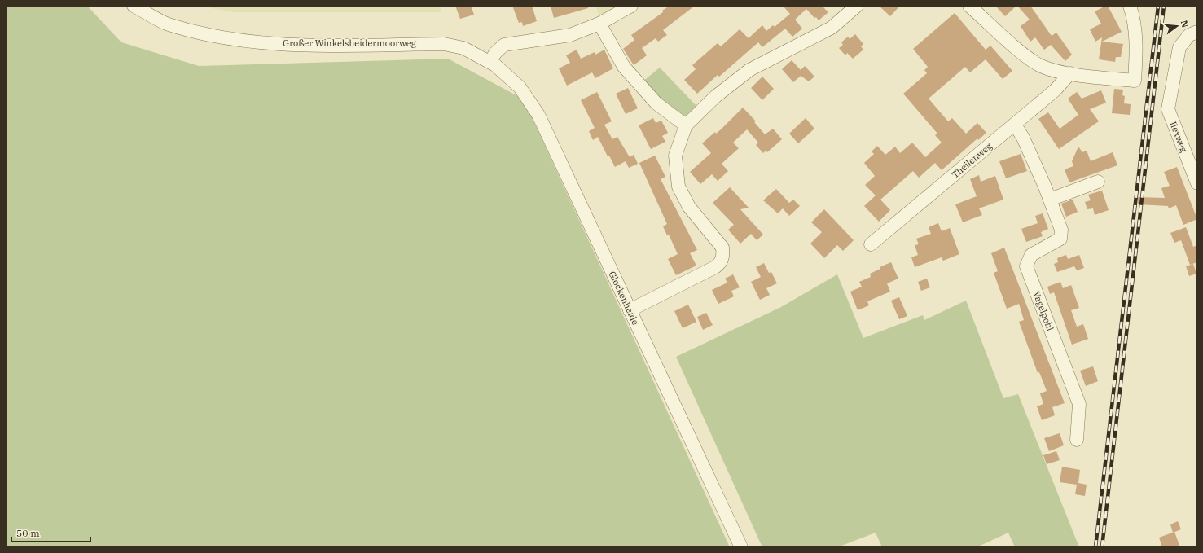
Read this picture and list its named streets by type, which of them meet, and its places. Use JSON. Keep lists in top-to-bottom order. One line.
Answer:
{"streets":{"street":["Großer Winkelsheidermoorweg","Ilexweg","Theilenweg","Glockenheide","Vagelpohl"]},"crossings":[["Großer Winkelsheidermoorweg","Glockenheide"],["Theilenweg","Vagelpohl"]],"scale_bar":"50 m","north":"right"}
